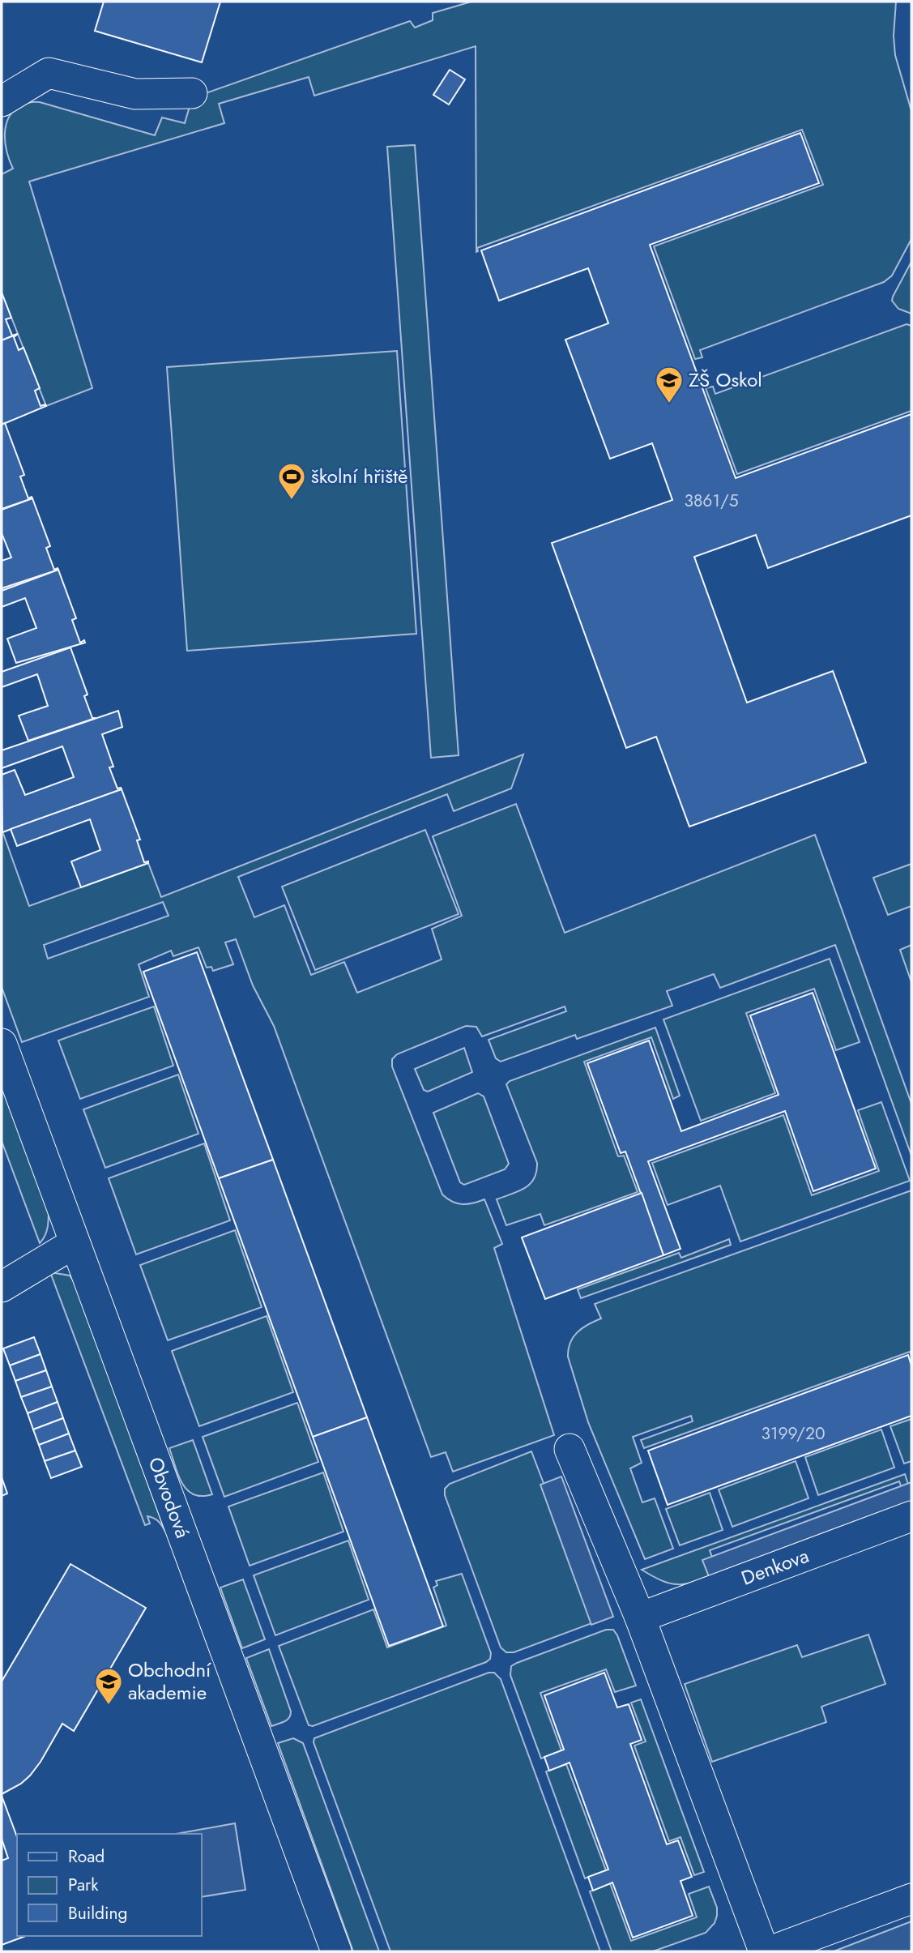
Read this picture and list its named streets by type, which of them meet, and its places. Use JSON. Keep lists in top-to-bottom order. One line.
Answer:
{"streets":{"street":["Obvodová","Denkova"]},"places":{"school or university":["ZŠ Oskol","Obchodní akademie"],"sports":["školní hřiště"]},"house_numbers":["3861/5","3199/20"],"legend":["Road","Park","Building"]}
